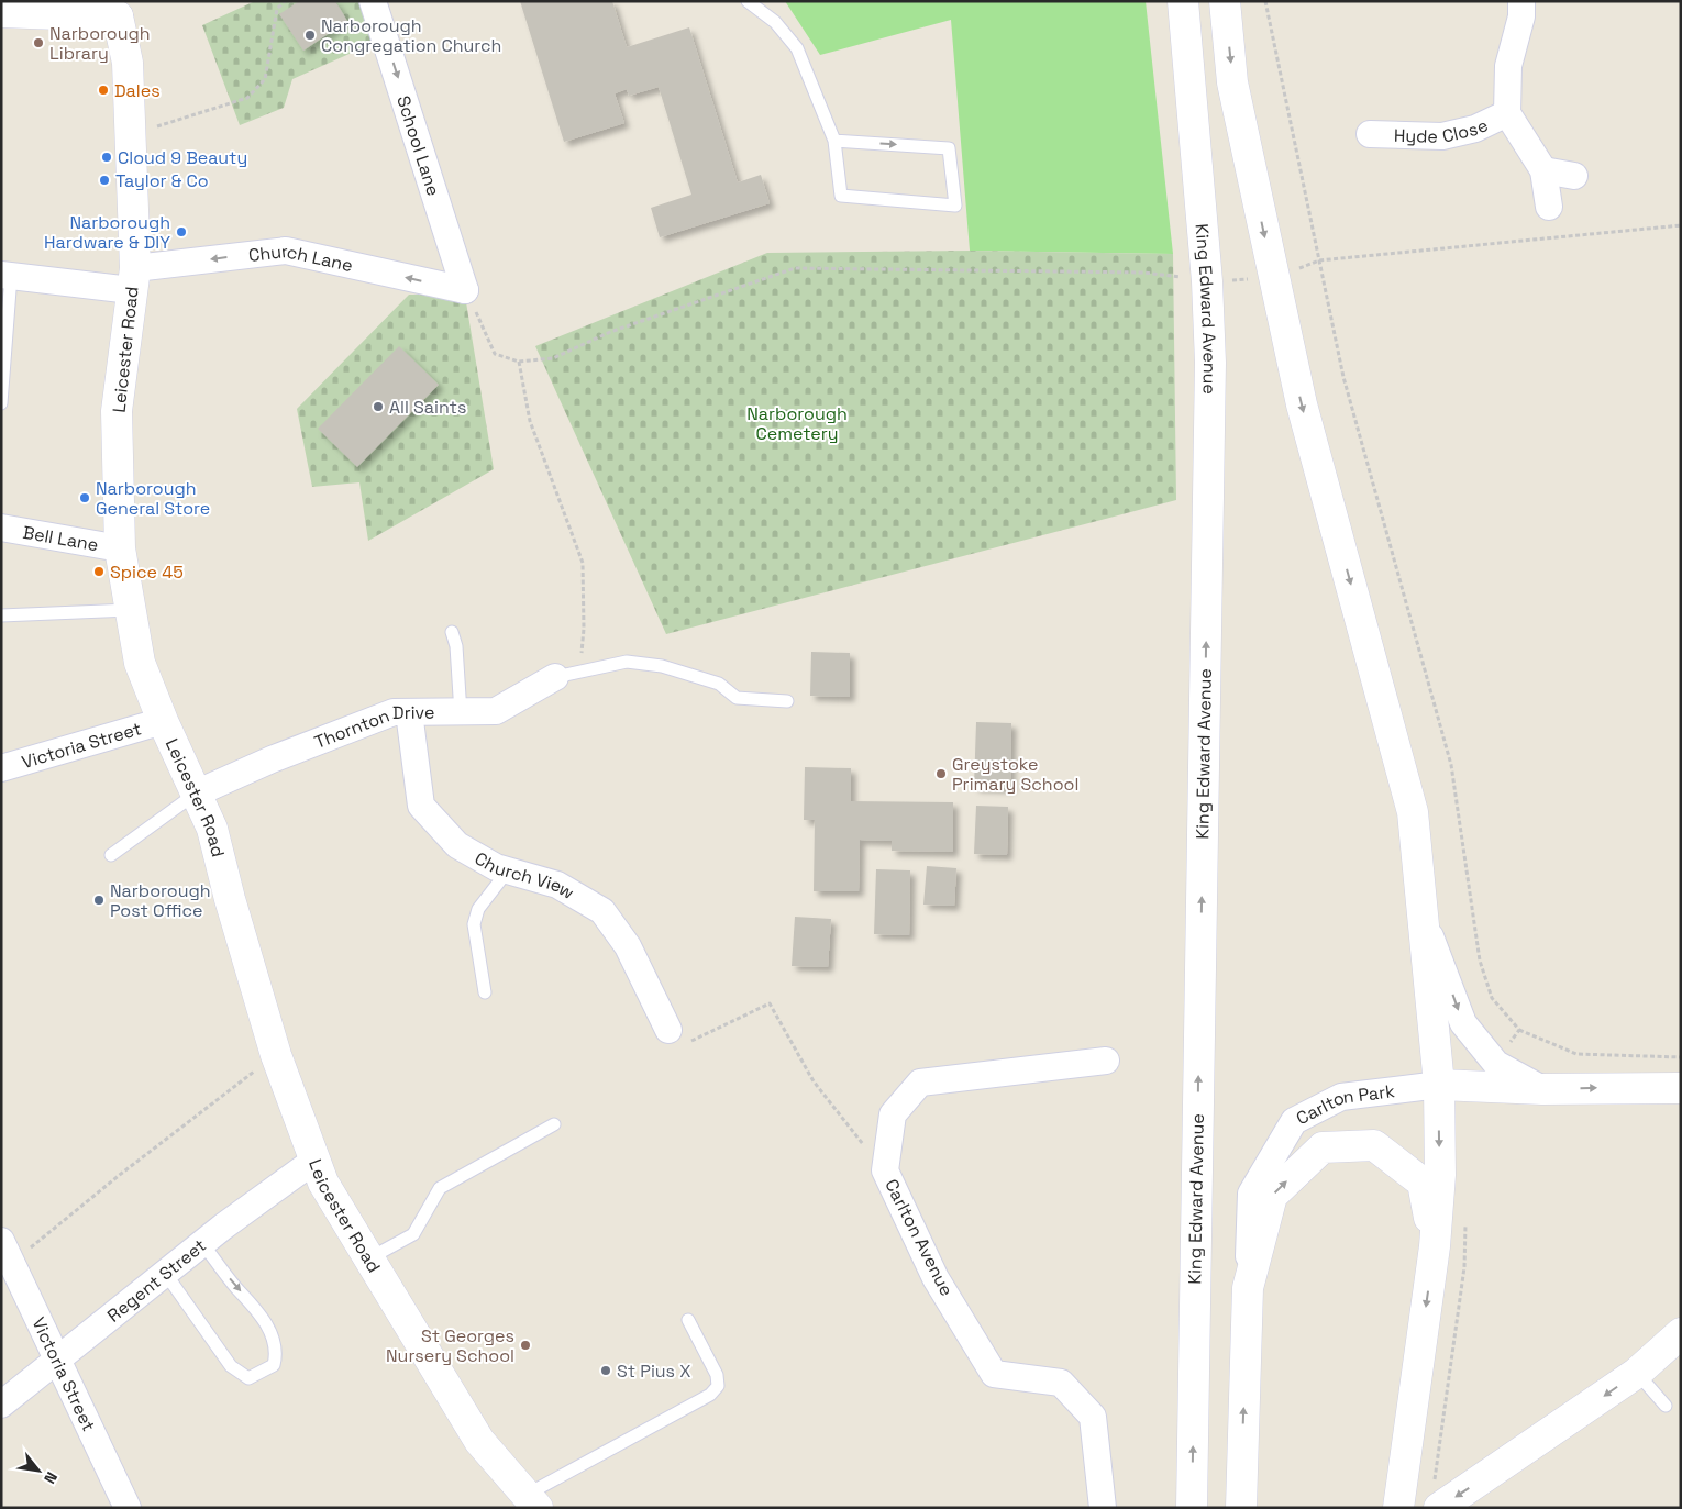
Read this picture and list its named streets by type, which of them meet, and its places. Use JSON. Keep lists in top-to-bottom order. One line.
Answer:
{"streets":{"main road":["King Edward Avenue","Leicester Road","Carlton Park"],"street":["Hyde Close","School Lane","Church Lane","Bell Lane","Thornton Drive","Victoria Street","Church View","Carlton Avenue","Regent Street"]},"crossings":[["School Lane","Church Lane"],["Church Lane","Leicester Road"],["Leicester Road","Bell Lane"],["Leicester Road","Thornton Drive"],["Leicester Road","Victoria Street"],["Leicester Road","Regent Street"],["Thornton Drive","Church View"],["Victoria Street","Regent Street"]],"one_way":["School Lane","Church Lane","Carlton Park"],"parks":["Narborough Cemetery"],"places":["Narborough Congregation Church","Narborough Library","Dales","Cloud 9 Beauty","Taylor & Co","Narborough Hardware & DIY","All Saints","Narborough General Store","Spice 45","Greystoke Primary School","Narborough Post Office","St Georges Nursery School","St Pius X"],"north":"bottom right"}
